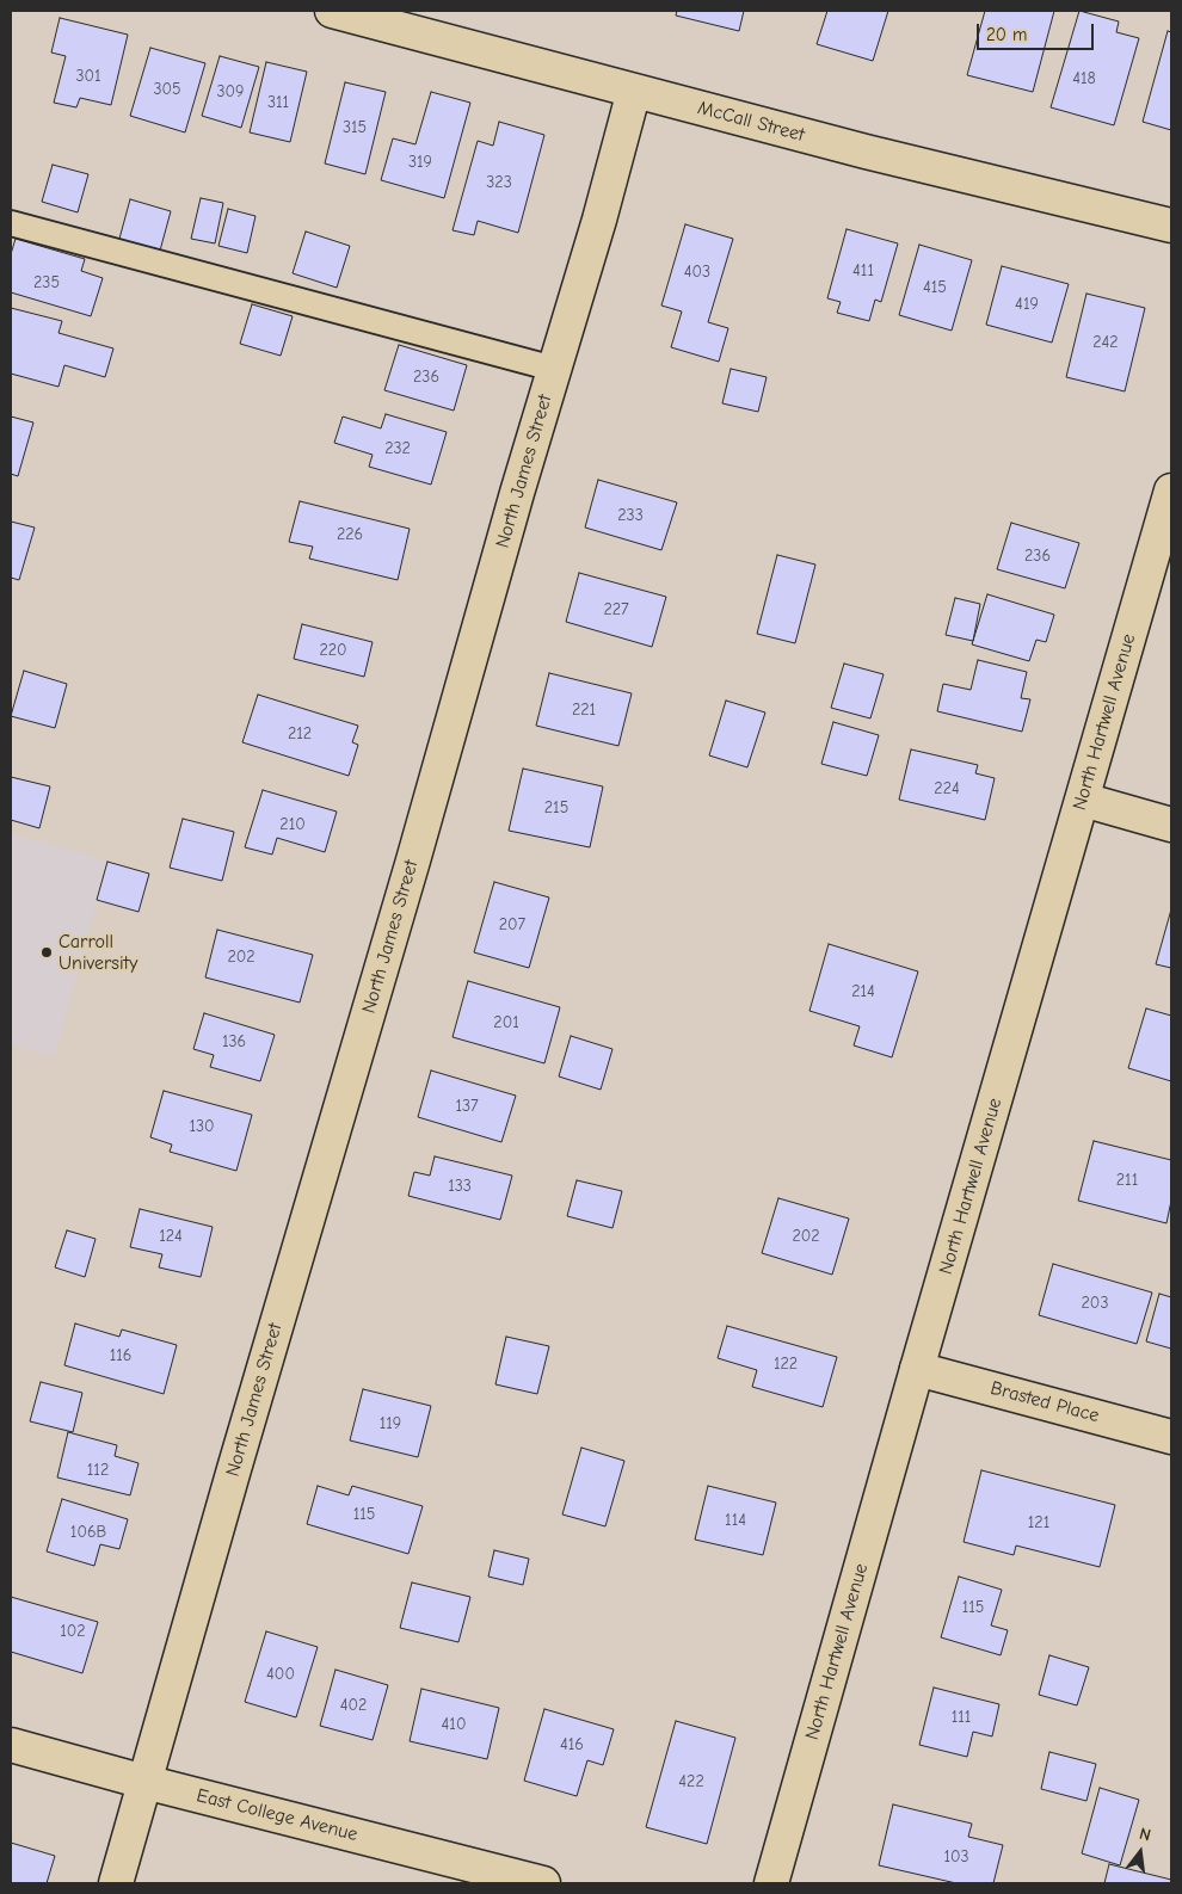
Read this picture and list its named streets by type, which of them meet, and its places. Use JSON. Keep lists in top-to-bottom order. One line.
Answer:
{"streets":{"street":["McCall Street","North James Street","North Hartwell Avenue","Brasted Place","East College Avenue"]},"crossings":[["McCall Street","North James Street"],["North James Street","East College Avenue"],["North Hartwell Avenue","Brasted Place"]],"places":["Carroll University"],"house_numbers":["301","418","305","309","311","315","319","323","411","403","235","415","419","242","236","232","233","226","236","227","220","221","212","224","215","210","207","202","214","201","136","137","130","211","133","124","202","203","116","122","119","112","115","114","121","106B","115","102","400","402","111","410","416","422","103"],"scale_bar":"20 m","north":"top"}
